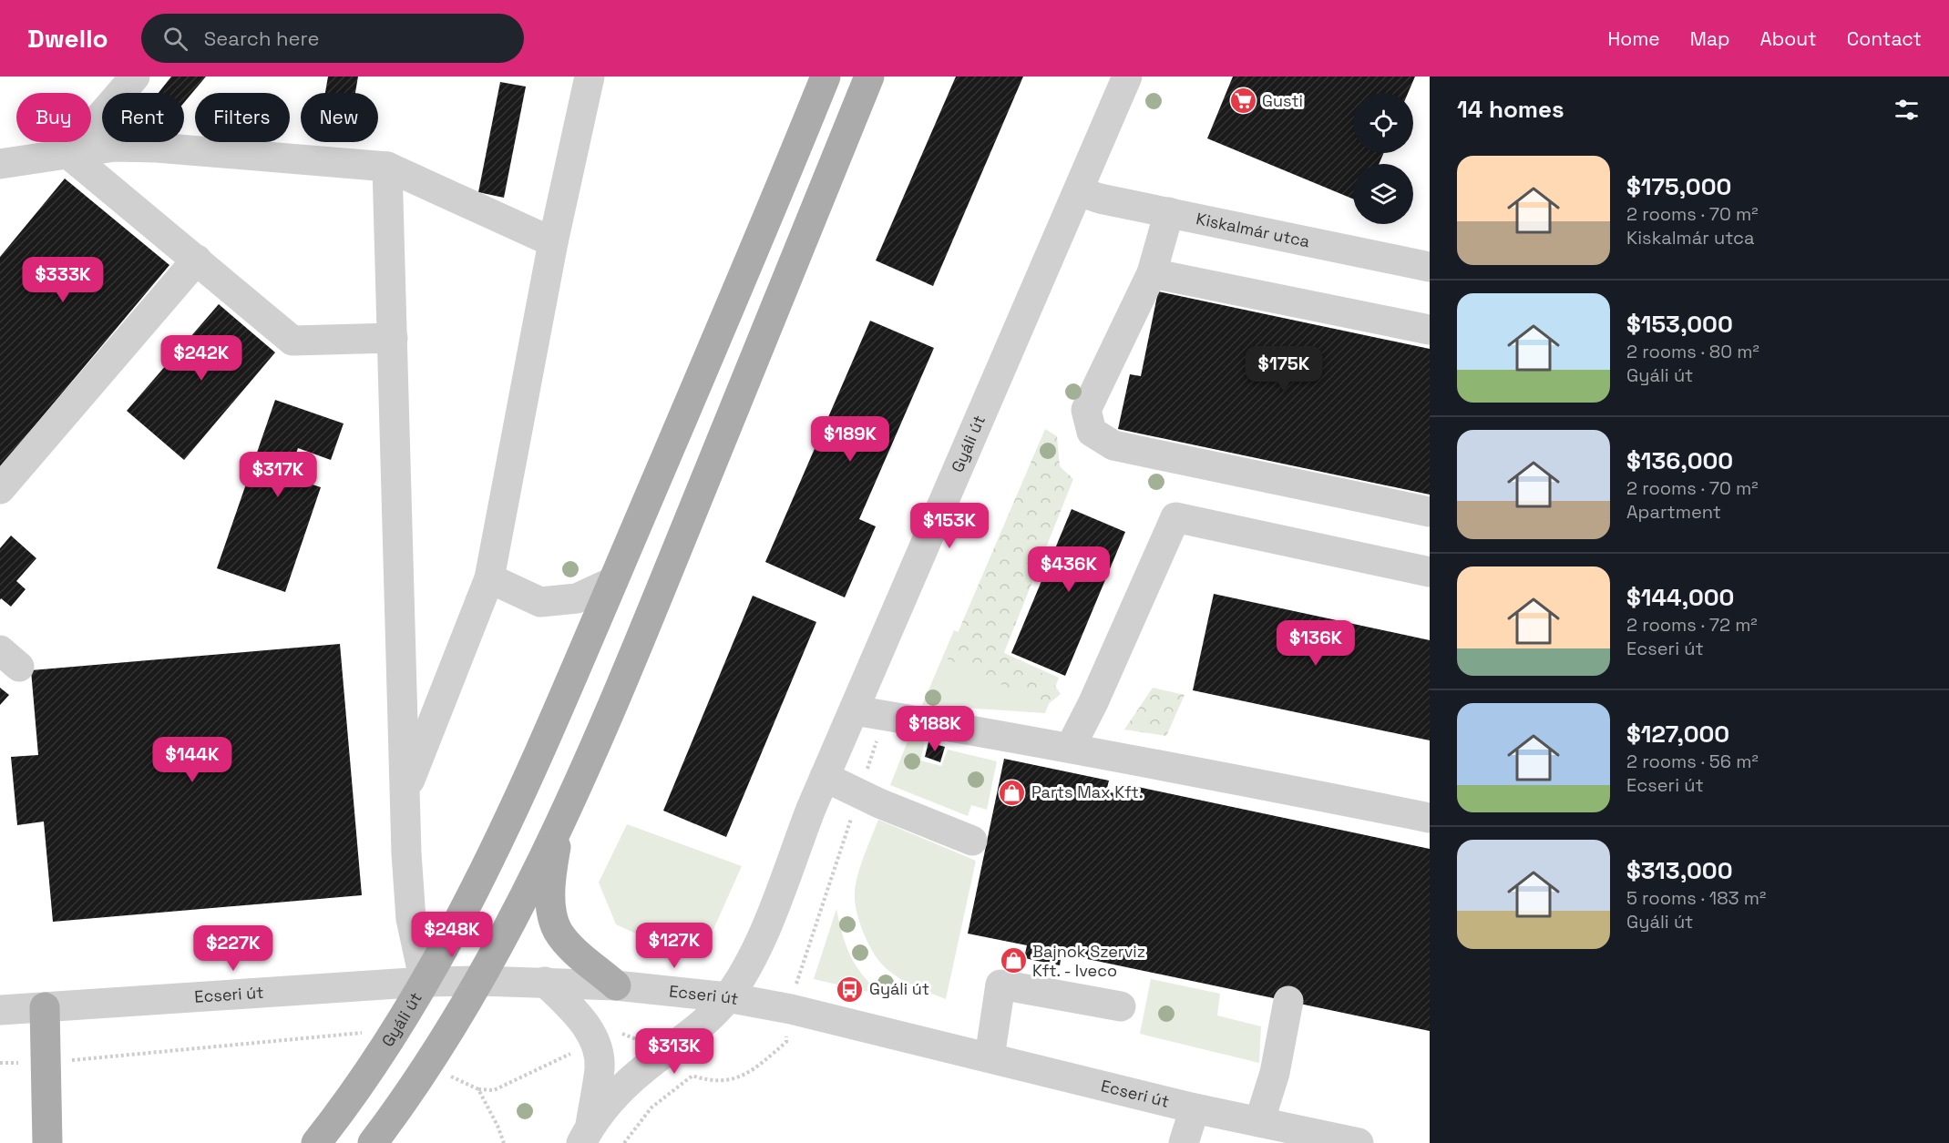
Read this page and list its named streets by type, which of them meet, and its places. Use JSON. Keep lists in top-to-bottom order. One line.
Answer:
{"streets":{"main road":["Gyáli út"],"street":["Kiskalmár utca","Ecseri út"]},"crossings":[["Kiskalmár utca","Gyáli út"],["Gyáli út","Ecseri út"]],"places":{"supermarket":["Gusti"],"shop":["Parts Max Kft.","Bajnok Szerviz Kft. - Iveco"],"bus stop":["Gyáli út"]},"page":{"header":"Dwello","search":"Search here","nav":["Home","Map","About","Contact"],"heading":"14 homes","chip":["Buy","Rent","Filters","New"],"list":[{"name":"$175,000","note":"2 rooms · 70 m² · Kiskalmár utca"},{"name":"$153,000","note":"2 rooms · 80 m² · Gyáli út"},{"name":"$136,000","note":"2 rooms · 70 m² · Apartment"},{"name":"$144,000","note":"2 rooms · 72 m² · Ecseri út"},{"name":"$127,000","note":"2 rooms · 56 m² · Ecseri út"},{"name":"$313,000","note":"5 rooms · 183 m² · Gyáli út"}],"price":["$333K","$242K","$175K","$189K","$317K","$153K","$436K","$136K","$188K","$144K","$248K","$127K","$227K","$313K"]}}
